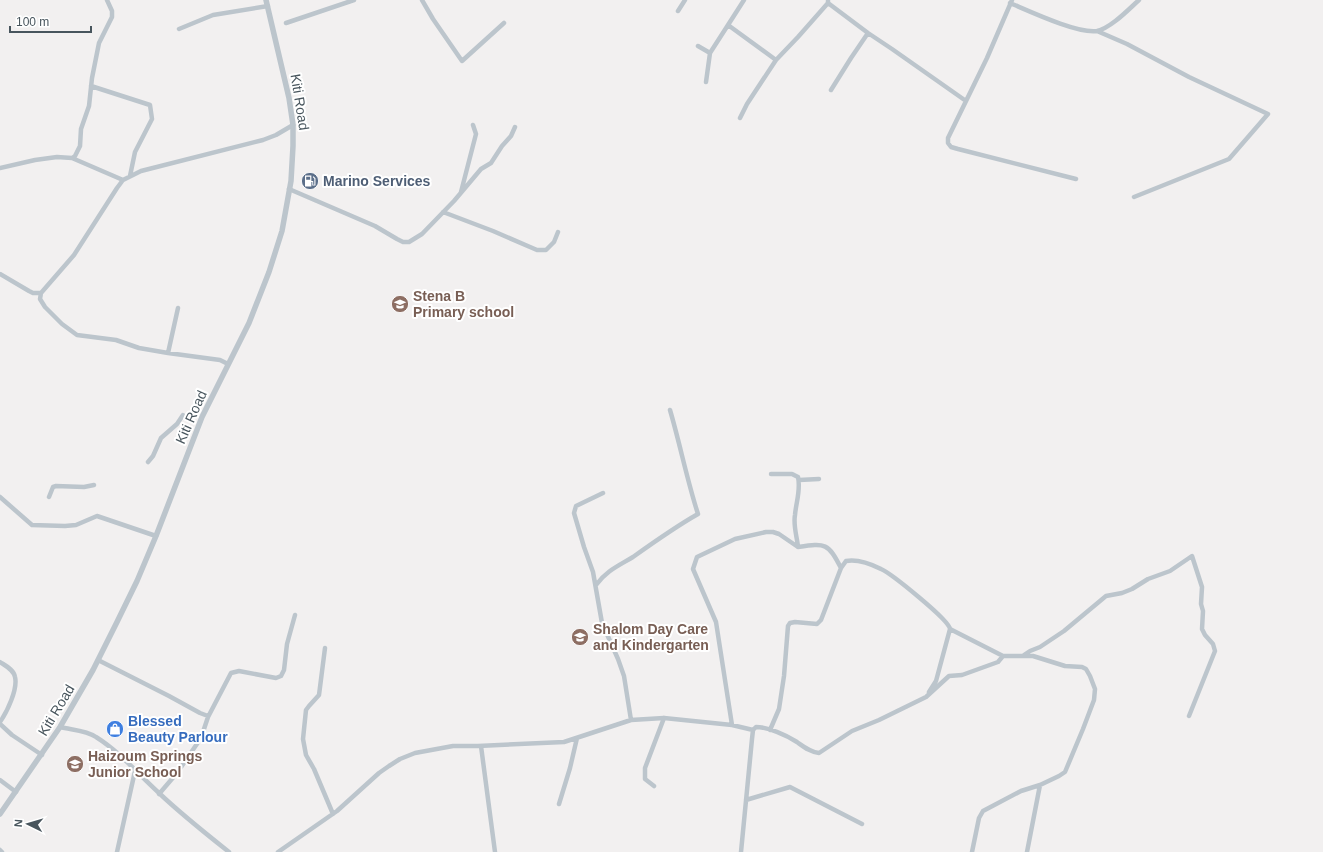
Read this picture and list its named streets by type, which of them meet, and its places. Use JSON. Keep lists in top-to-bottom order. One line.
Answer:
{"streets":{"street":["Kiti Road"]},"places":{"fuel station":["Marino Services"],"school or university":["Stena B Primary school","Shalom Day Care and Kindergarten","Haizoum Springs Junior School"],"shop":["Blessed Beauty Parlour"]},"scale_bar":"100 m","north":"left"}
